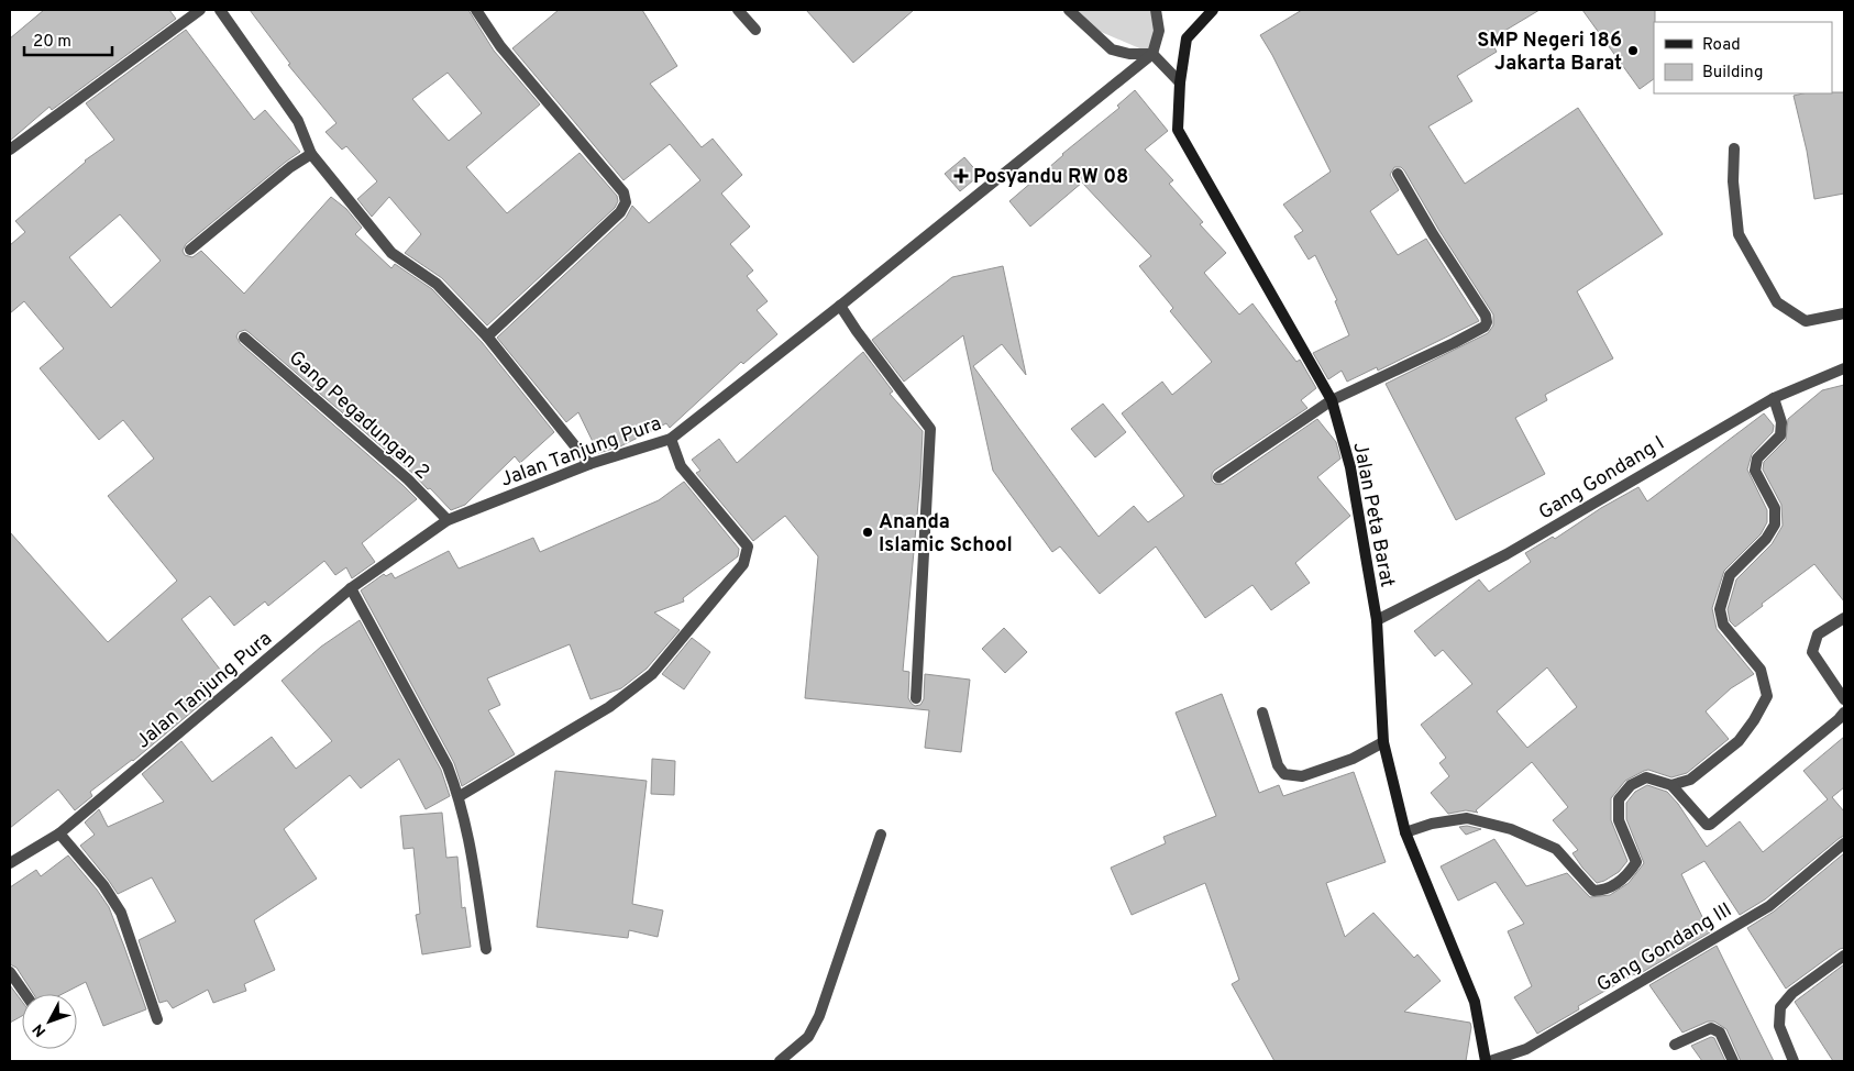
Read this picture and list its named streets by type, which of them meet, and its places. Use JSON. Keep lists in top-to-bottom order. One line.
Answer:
{"streets":{"main road":["Jalan Peta Barat"],"street":["Gang Pegadungan 2","Jalan Tanjung Pura","Gang Gondang I","Gang Gondang III"]},"crossings":[["Gang Pegadungan 2","Jalan Tanjung Pura"],["Gang Gondang I","Jalan Peta Barat"]],"places":{"other":["SMP Negeri 186 Jakarta Barat","Ananda Islamic School"],"health":["Posyandu RW 08"]},"legend":["Road","Building"],"scale_bar":"20 m","north":"bottom left"}
